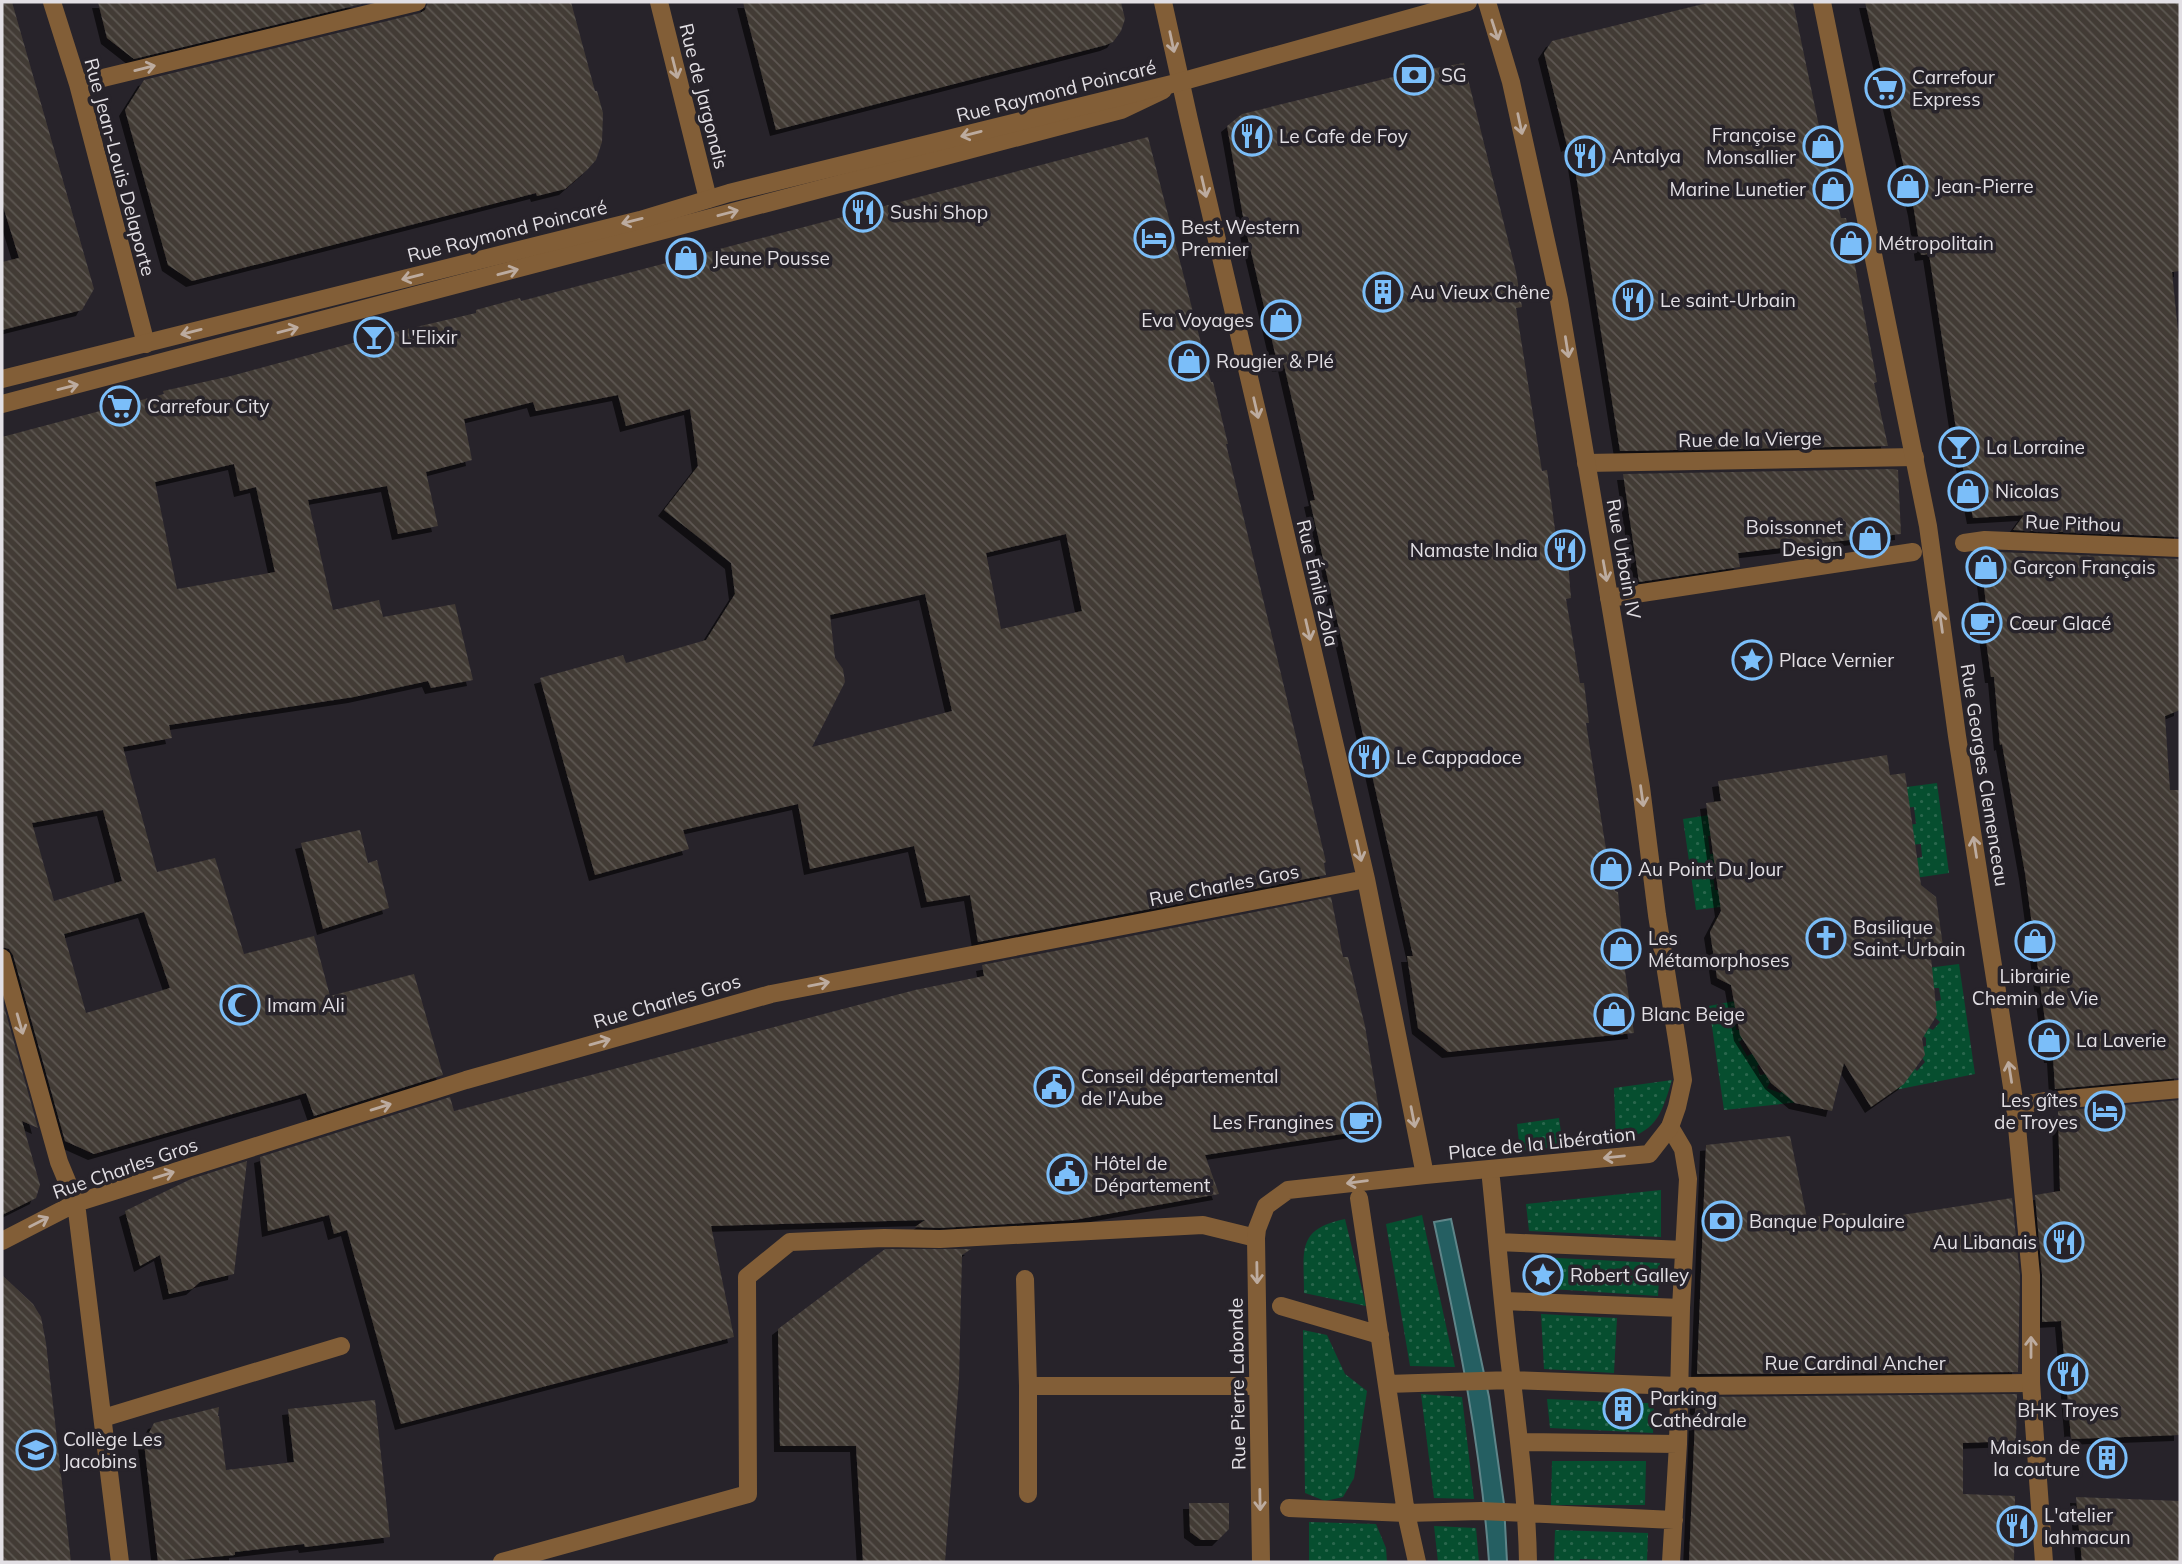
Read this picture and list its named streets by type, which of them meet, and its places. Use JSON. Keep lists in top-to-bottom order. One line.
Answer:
{"streets":{"street":["Rue Raymond Poincaré","Rue de Jargondis","Rue Jean-Louis Delaporte","Rue de la Vierge","Rue Pithou","Rue Urbain IV","Rue Émile Zola","Rue Georges Clemenceau","Rue Charles Gros","Place de la Libération","Rue Cardinal Ancher","Rue Pierre Labonde"]},"crossings":[["Rue Raymond Poincaré","Rue de Jargondis"],["Rue Raymond Poincaré","Rue Jean-Louis Delaporte"],["Rue Raymond Poincaré","Rue Émile Zola"],["Rue de la Vierge","Rue Urbain IV"],["Rue de la Vierge","Rue Georges Clemenceau"],["Rue Urbain IV","Place de la Libération"],["Rue Émile Zola","Rue Charles Gros"],["Rue Émile Zola","Place de la Libération"],["Rue Georges Clemenceau","Rue Cardinal Ancher"],["Place de la Libération","Rue Pierre Labonde"]],"one_way":["Rue de Jargondis","Rue Urbain IV","Rue Émile Zola","Rue Georges Clemenceau","Rue Charles Gros"],"places":{"bank":["SG","Banque Populaire"],"supermarket":["Carrefour Express","Carrefour City"],"restaurant":["Le Cafe de Foy","Antalya","Sushi Shop","Le saint-Urbain","Namaste India","Le Cappadoce","Au Libanais","BHK Troyes","L'atelier lahmacun"],"shop":["Françoise Monsallier","Jean-Pierre","Marine Lunetier","Métropolitain","Jeune Pousse","Eva Voyages","Rougier & Plé","Nicolas","Boissonnet Design","Garçon Français","Au Point Du Jour","Librairie Chemin de Vie","Les Métamorphoses","Blanc Beige","La Laverie"],"hotel":["Best Western Premier","Les gîtes de Troyes"],"building":["Au Vieux Chêne","Parking Cathédrale","Maison de la couture"],"bar":["L'Elixir","La Lorraine"],"cafe":["Cœur Glacé","Les Frangines"],"place":["Place Vernier","Robert Galley"],"church":["Basilique Saint-Urbain"],"mosque":["Imam Ali"],"public building":["Conseil départemental de l'Aube","Hôtel de Département"],"school or university":["Collège Les Jacobins"]}}
